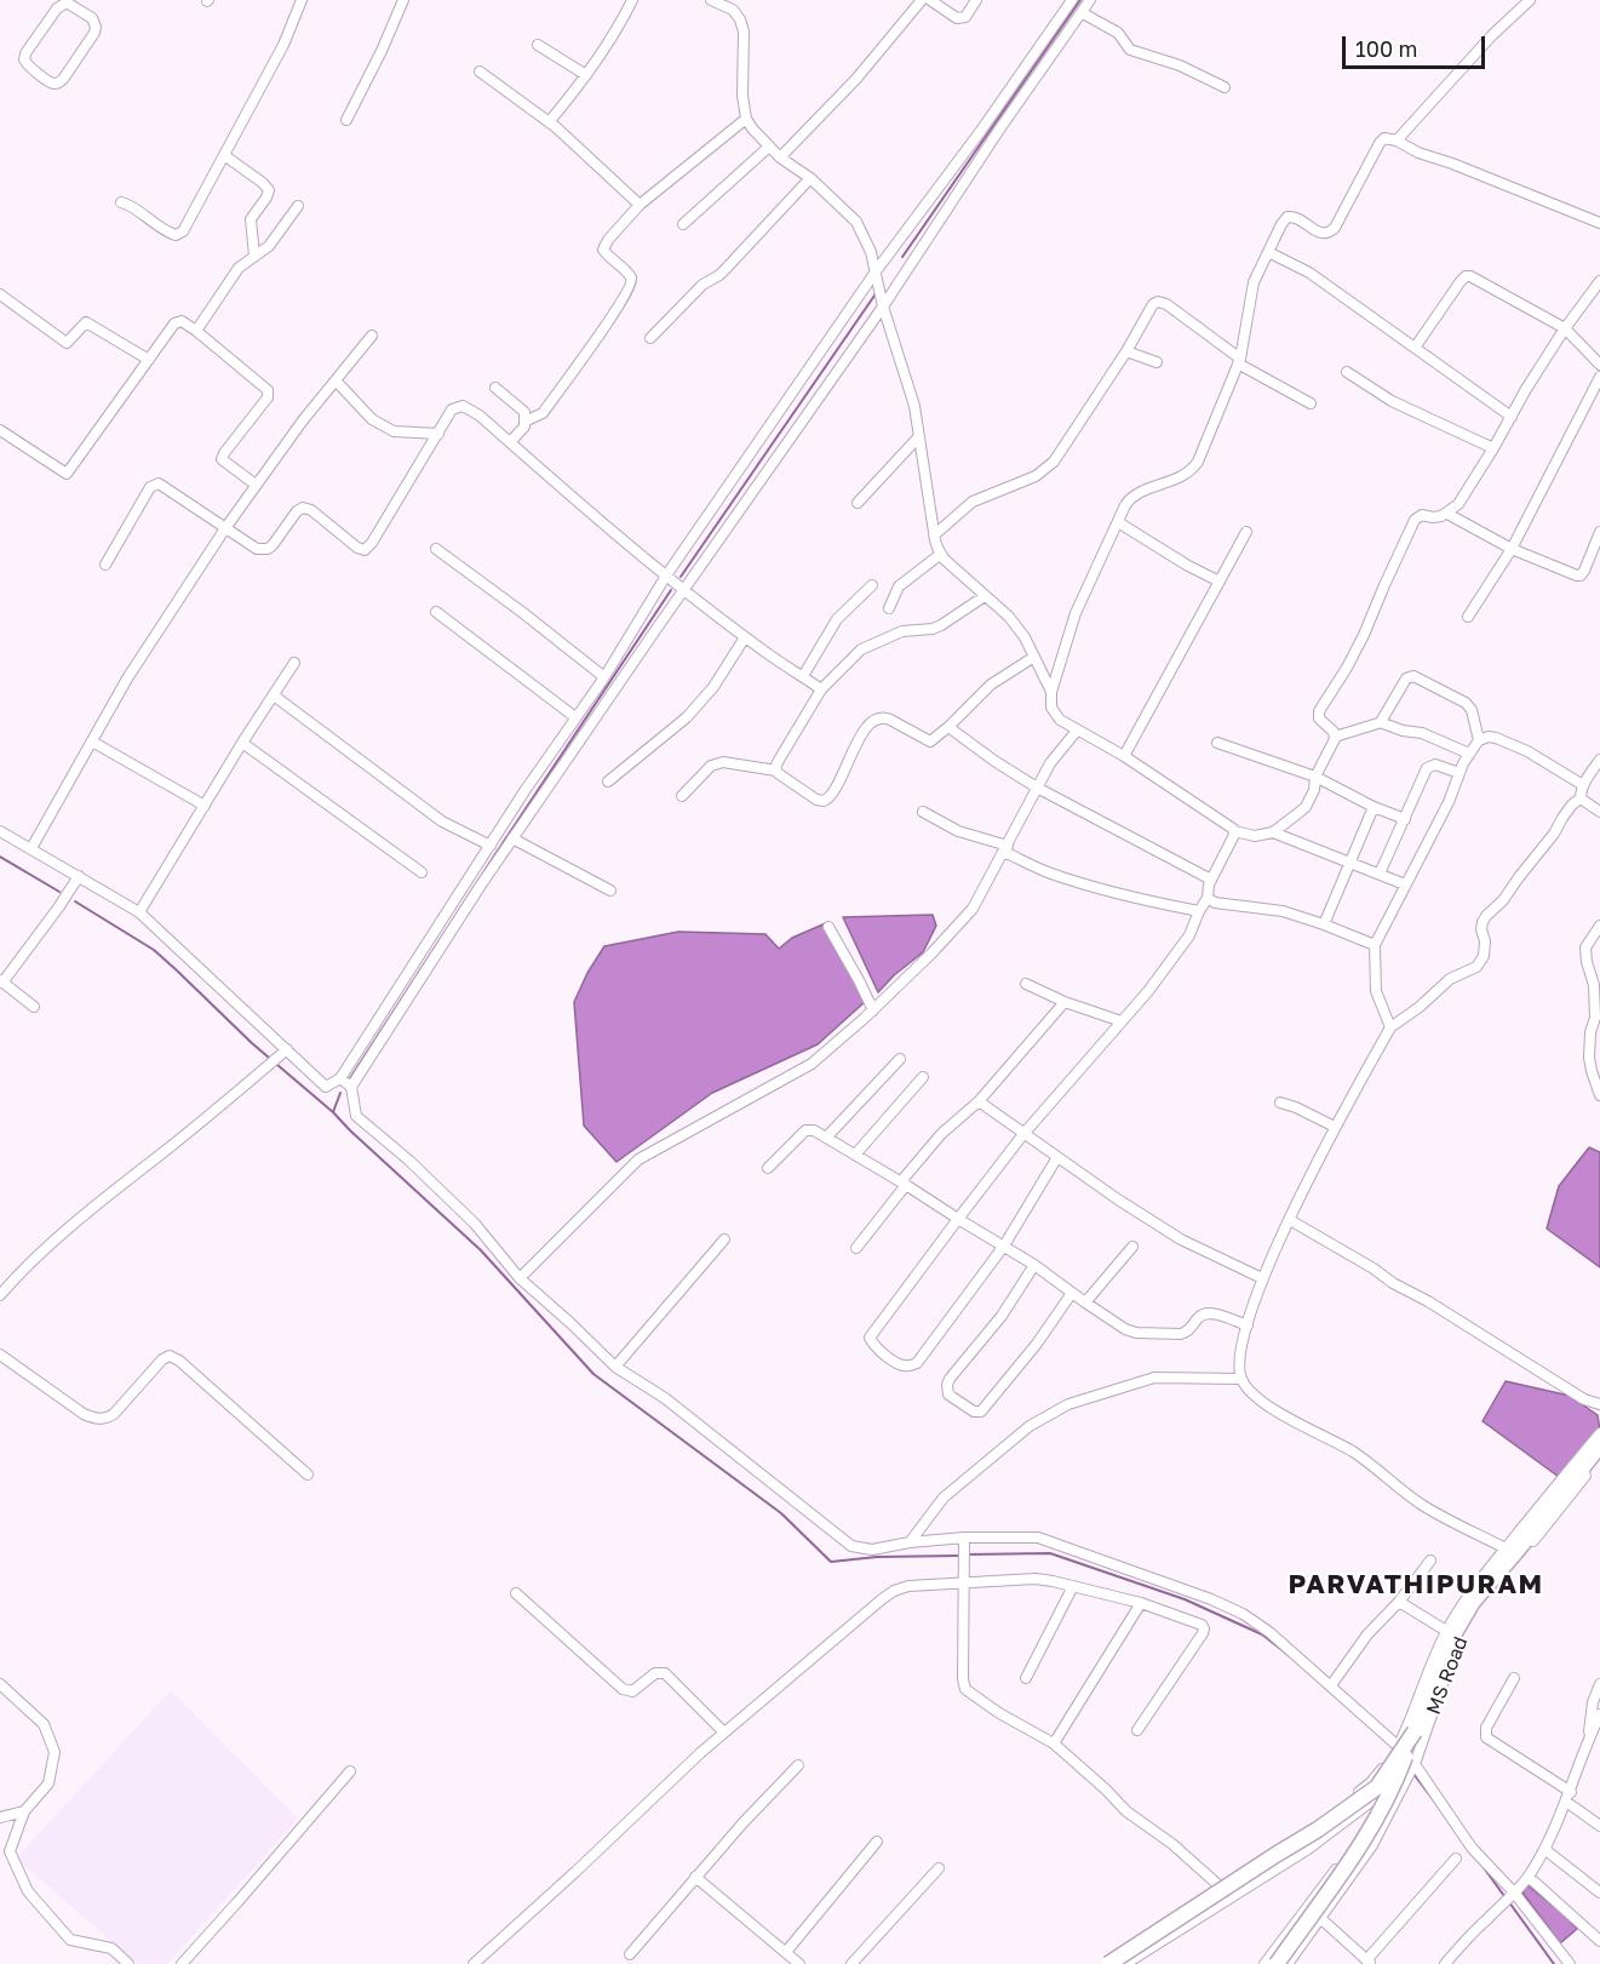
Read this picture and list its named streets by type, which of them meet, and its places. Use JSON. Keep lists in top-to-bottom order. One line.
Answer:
{"streets":{"street":["MS Road"]},"districts":["PARVATHIPURAM"],"scale_bar":"100 m"}
